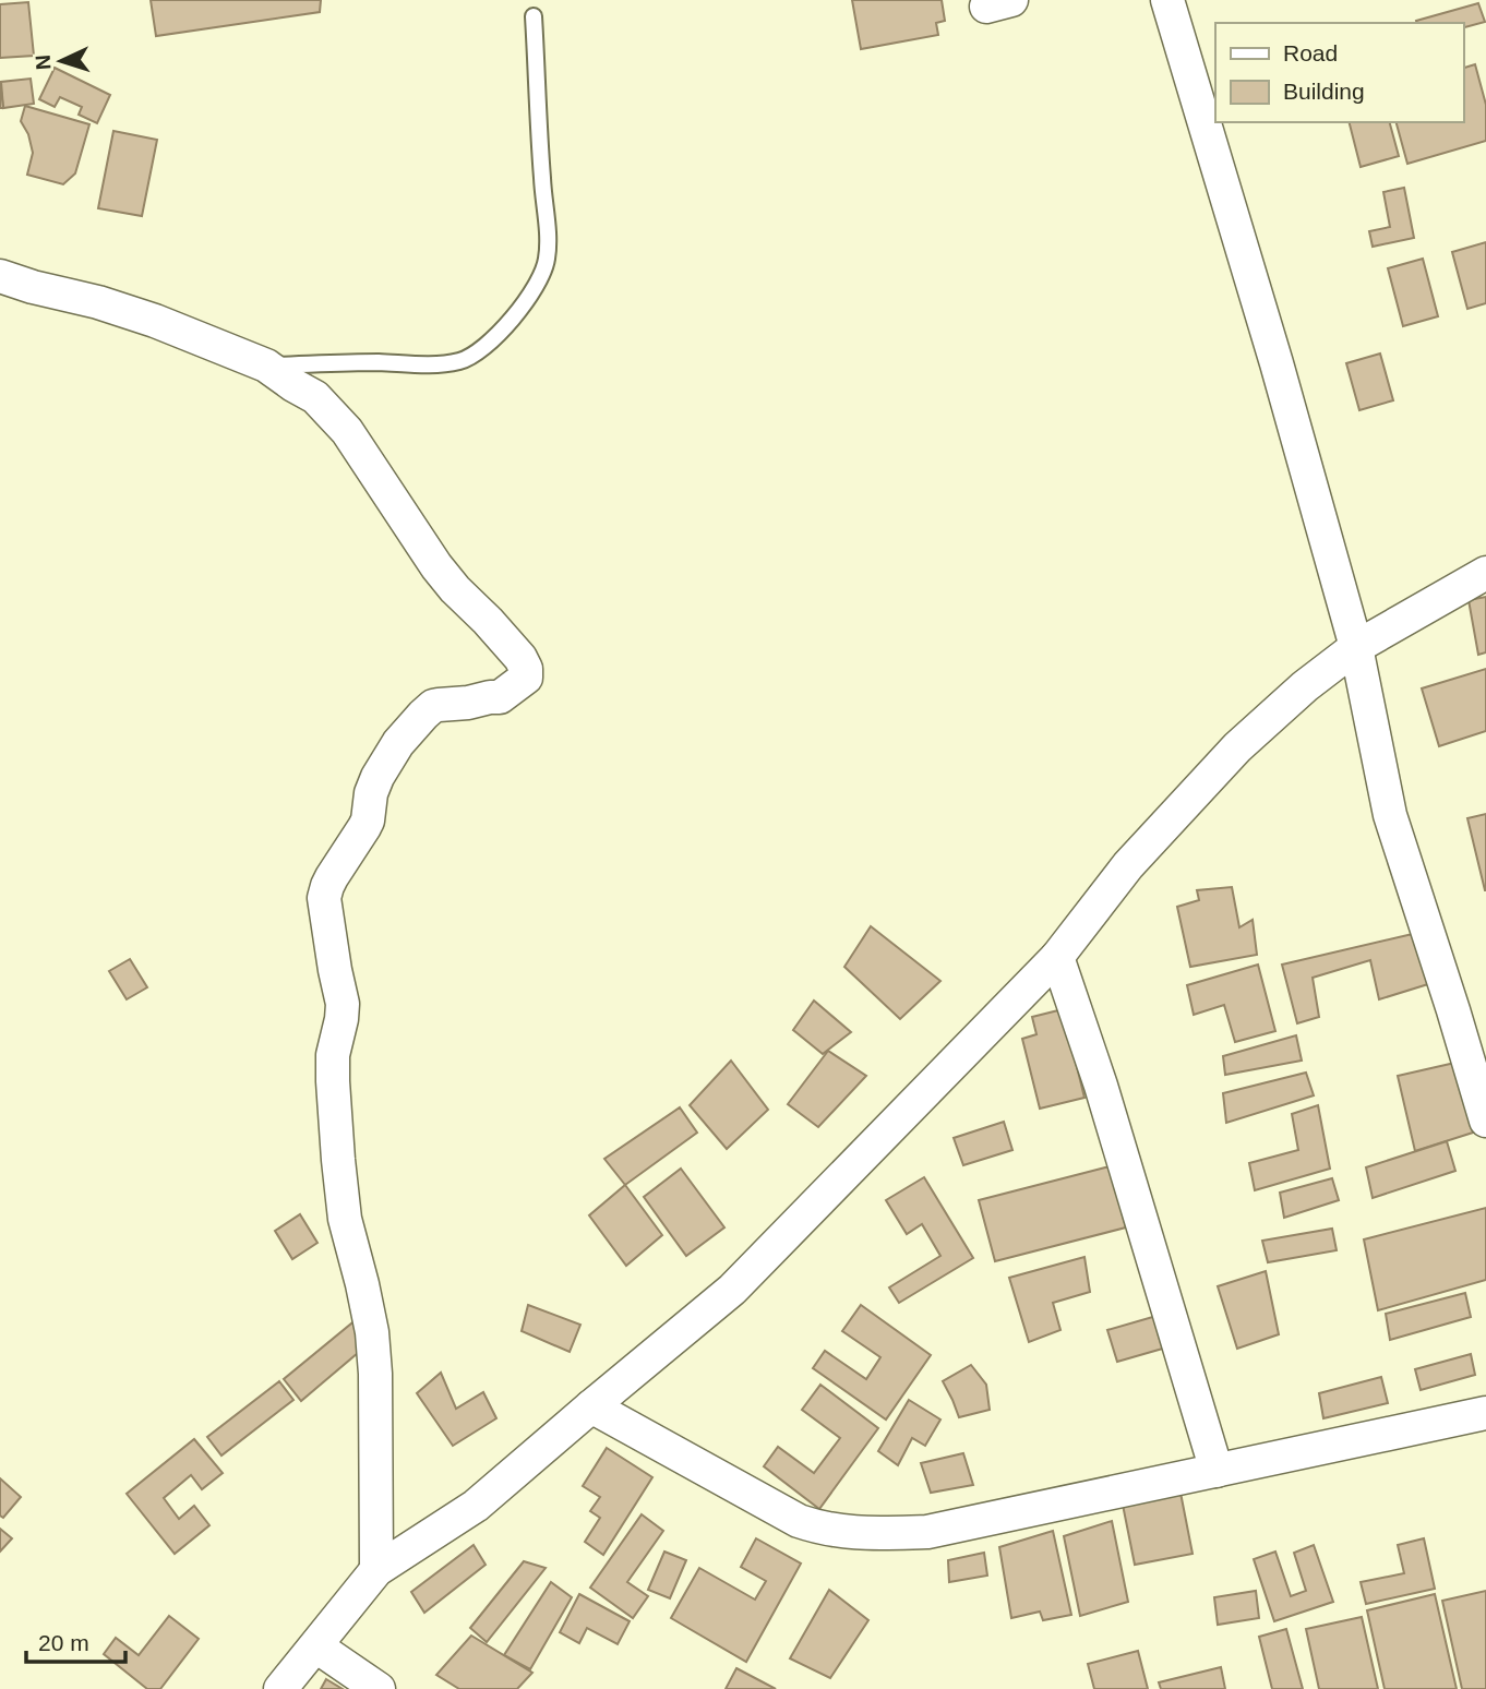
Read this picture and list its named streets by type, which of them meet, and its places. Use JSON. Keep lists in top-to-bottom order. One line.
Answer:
{"legend":["Road","Building"],"scale_bar":"20 m","north":"left"}
